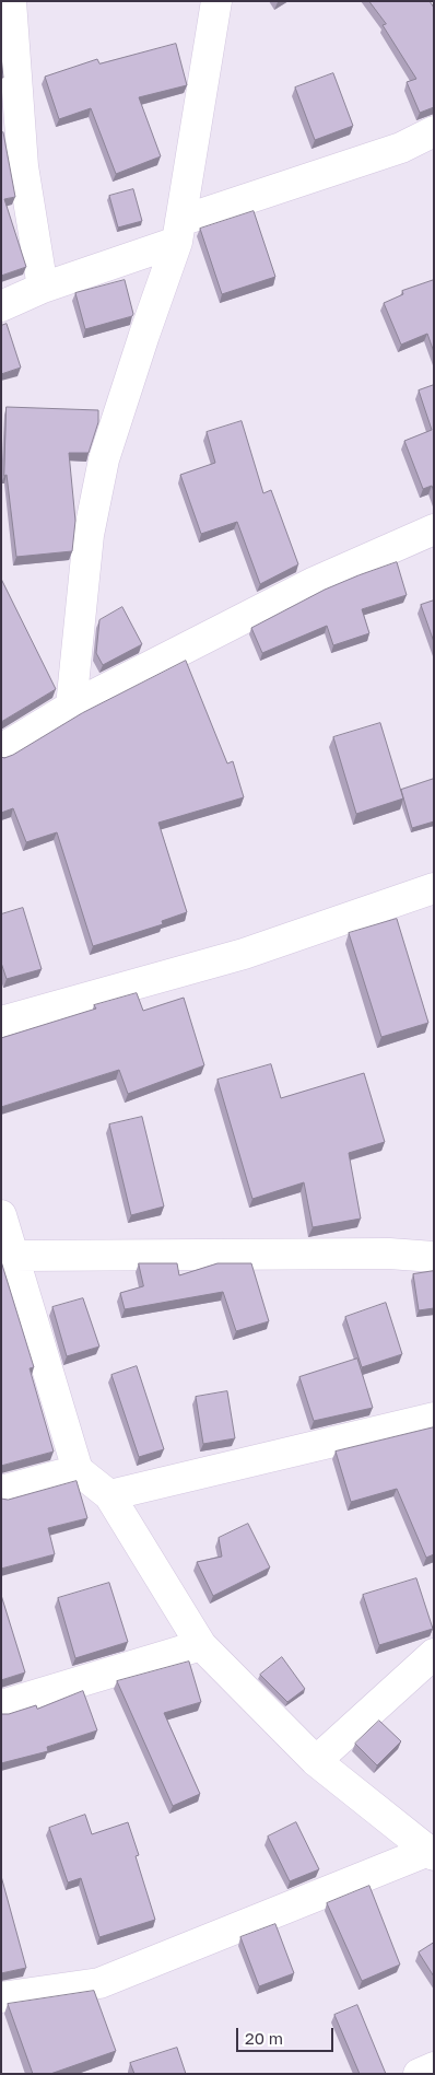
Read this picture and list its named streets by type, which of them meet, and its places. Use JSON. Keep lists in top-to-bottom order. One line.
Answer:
{"scale_bar":"20 m"}
